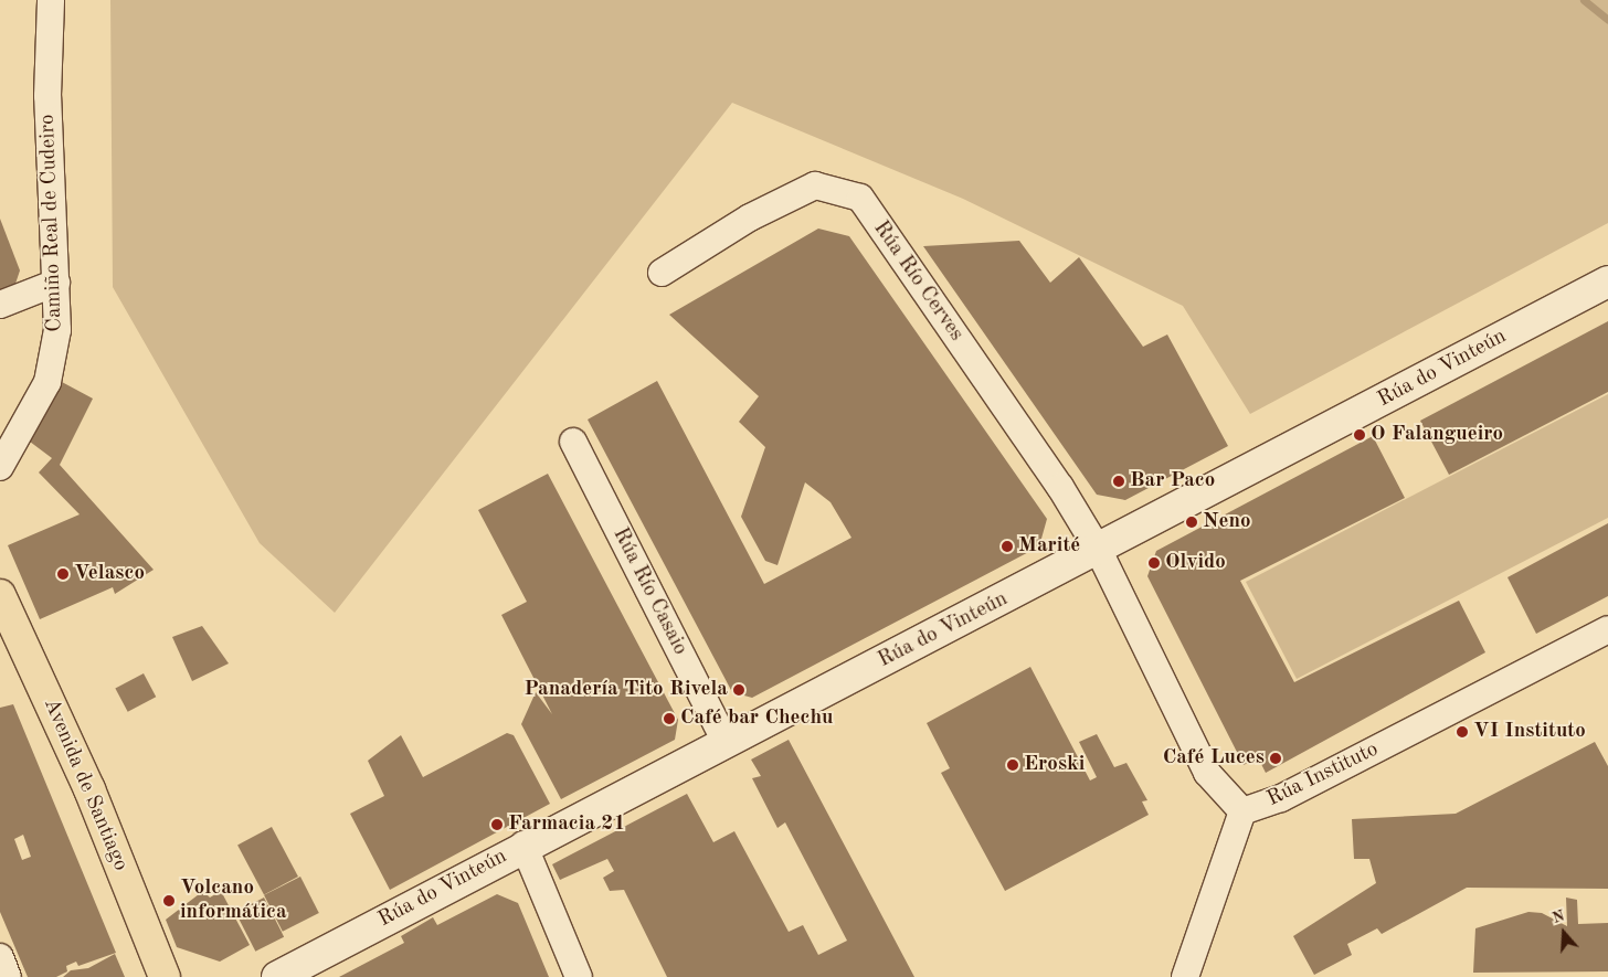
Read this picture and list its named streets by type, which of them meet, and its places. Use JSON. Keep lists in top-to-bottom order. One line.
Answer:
{"streets":{"highway":["Avenida de Santiago"],"street":["Camiño Real de Cudeiro","Rúa Río Cerves","Rúa do Vinteún","Rúa Río Casaio","Rúa Instituto"]},"crossings":[["Rúa Río Cerves","Rúa do Vinteún"],["Rúa Río Cerves","Rúa Instituto"],["Rúa do Vinteún","Rúa Río Casaio"],["Rúa do Vinteún","Rúa Instituto"]],"places":["O Falangueiro","Bar Paco","Neno","Marité","Olvido","Velasco","Panadería Tito Rivela","Café bar Chechu","VI Instituto","Café Luces","Eroski","Farmacia 21","Volcano informática"],"north":"top"}
